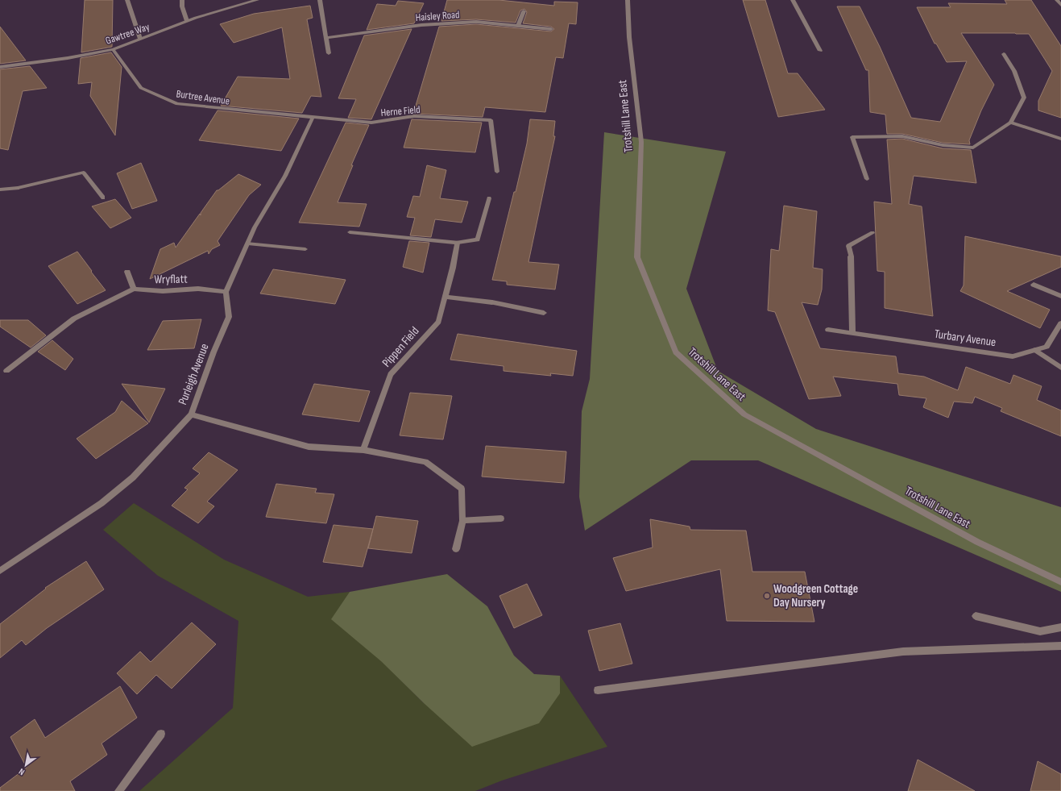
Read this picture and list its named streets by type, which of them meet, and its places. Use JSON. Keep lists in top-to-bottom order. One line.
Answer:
{"streets":{"street":["Haisley Road","Gawtree Way","Burtree Avenue","Herne Field","Trotshill Lane East","Wryflatt","Turbary Avenue","Pippen Field","Purleigh Avenue"]},"crossings":[["Gawtree Way","Burtree Avenue"],["Burtree Avenue","Herne Field"],["Wryflatt","Purleigh Avenue"]],"places":["Woodgreen Cottage Day Nursery"],"north":"bottom left"}
